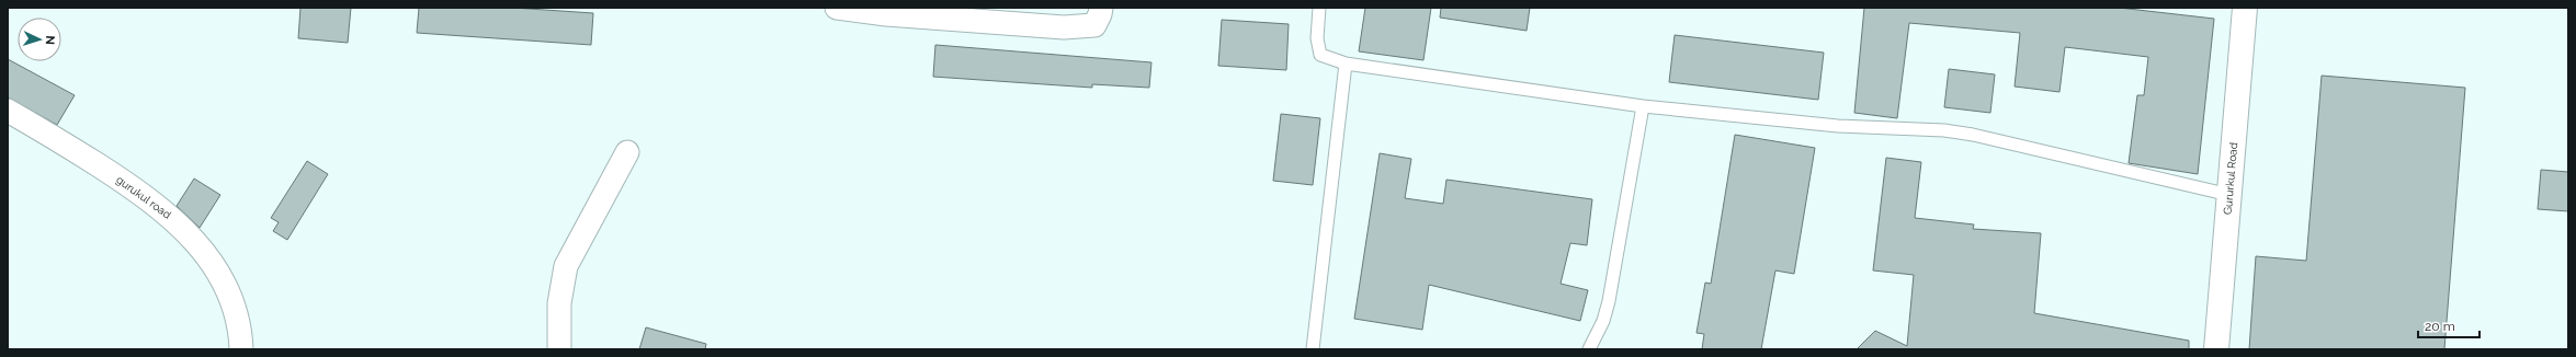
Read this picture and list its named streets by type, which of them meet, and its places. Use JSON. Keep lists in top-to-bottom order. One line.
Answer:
{"streets":{"street":["Gururkul Road","gurukul road"]},"scale_bar":"20 m","north":"right"}
